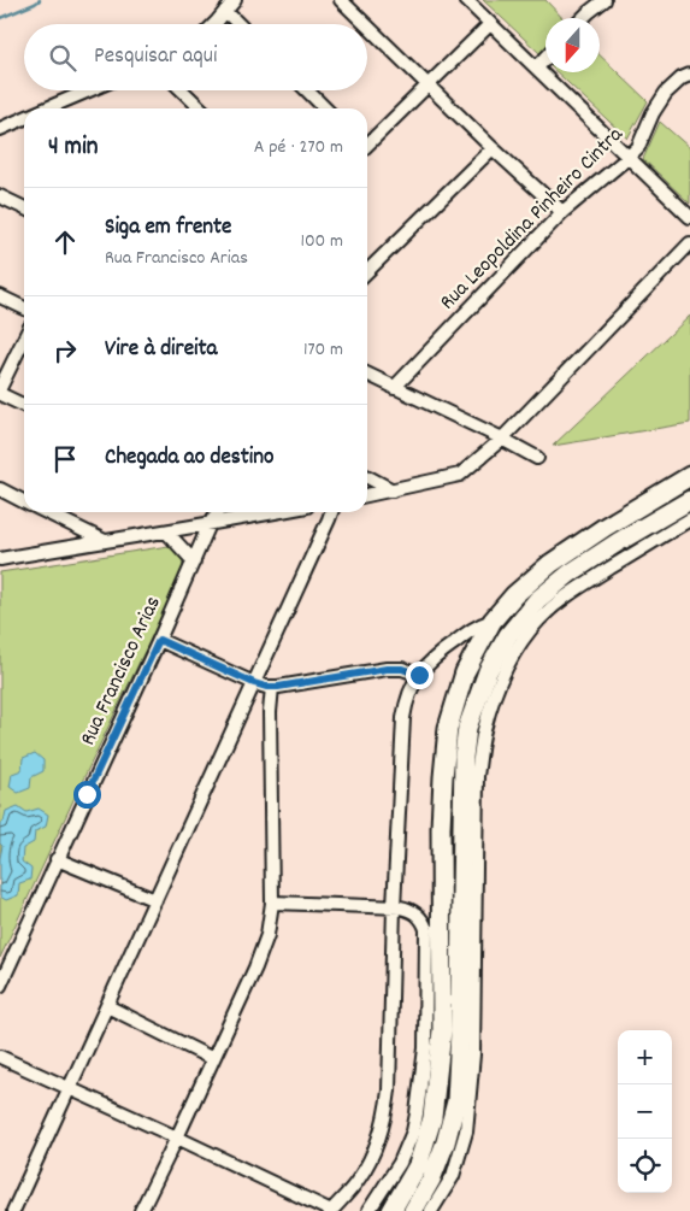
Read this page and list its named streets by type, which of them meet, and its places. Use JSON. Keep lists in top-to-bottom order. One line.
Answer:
{"streets":{"street":["Rua Leopoldina Pinheiro Cintra","Rua Francisco Arias"]},"north":"bottom","page":{"search":"Pesquisar aqui","heading":["4 min","A pé · 270 m"],"list":[["Siga em frente","Rua Francisco Arias","100 m"],["Vire à direita","170 m"],"Chegada ao destino"],"map_buttons":["+","−"]}}
